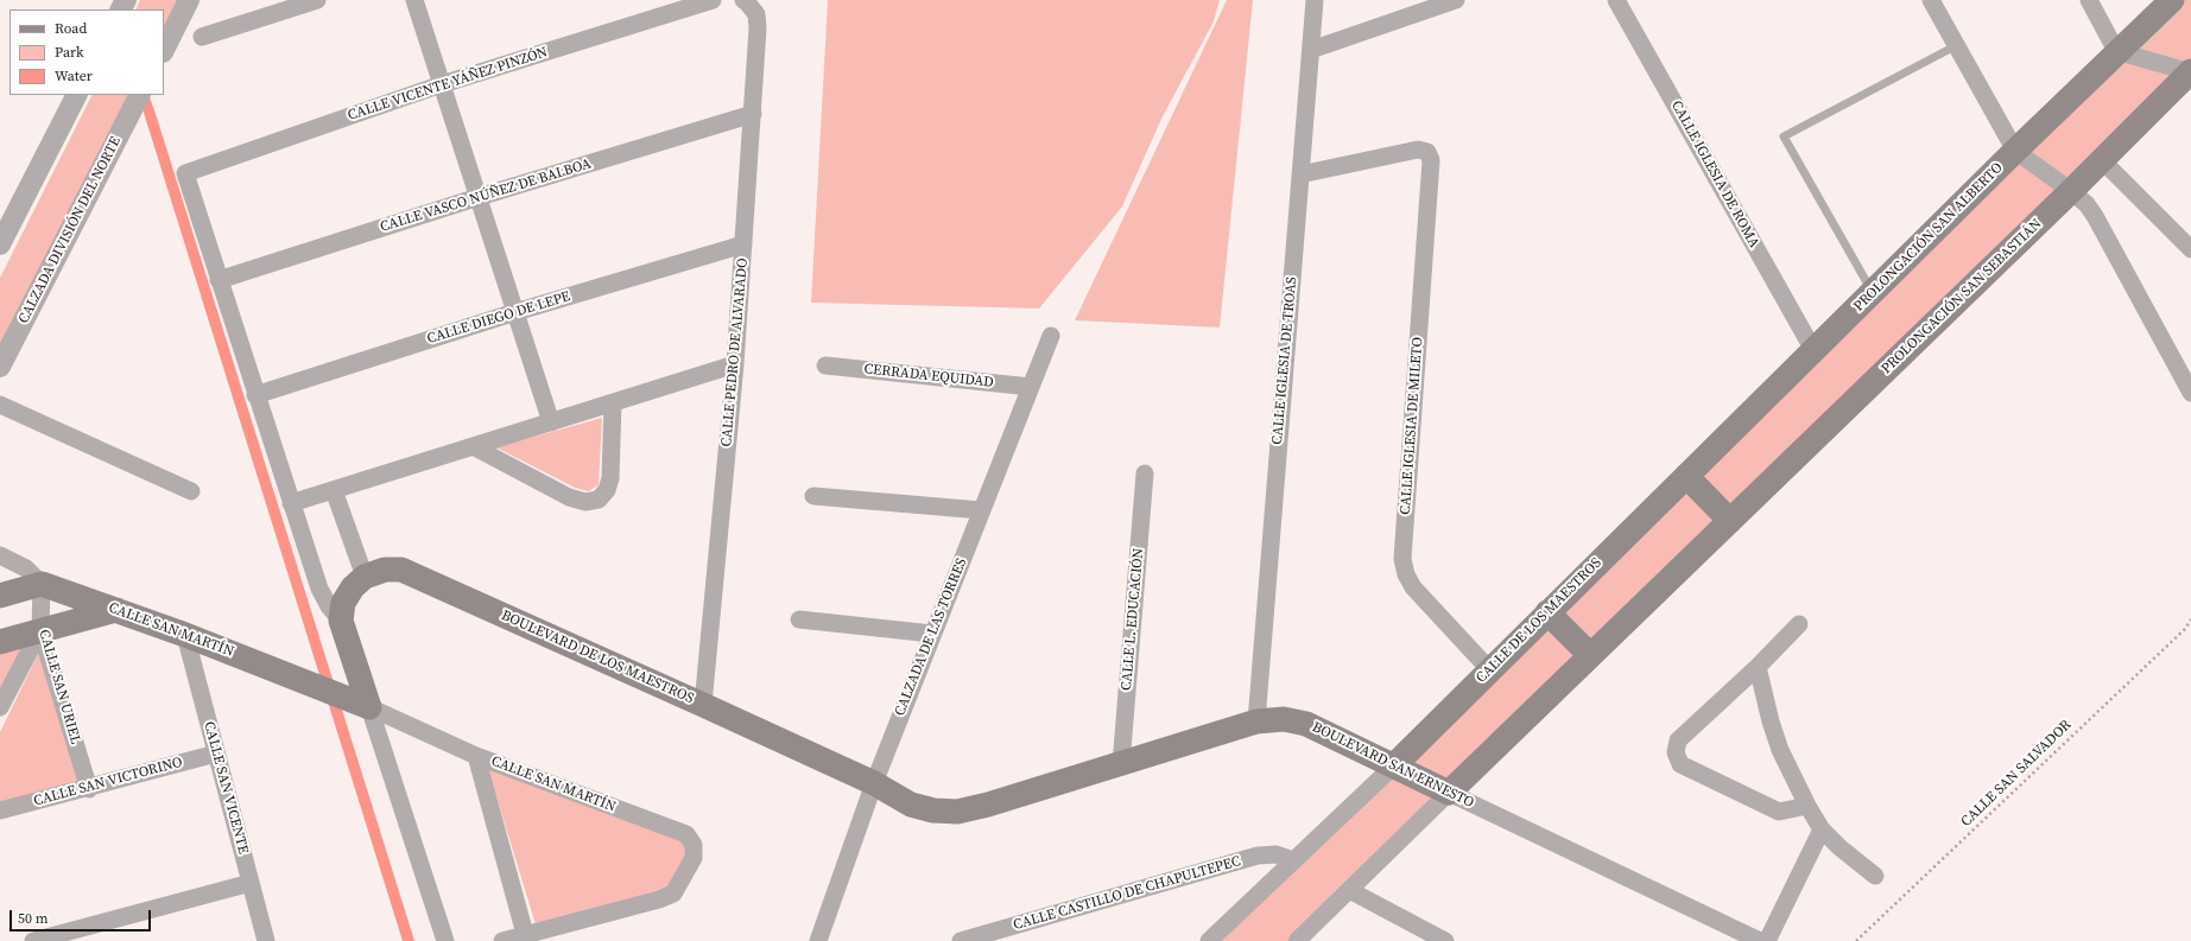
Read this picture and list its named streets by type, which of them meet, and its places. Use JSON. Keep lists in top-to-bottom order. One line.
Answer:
{"streets":{"main road":["PROLONGACIÓN SAN ALBERTO","PROLONGACIÓN SAN SEBASTIÁN","CALLE DE LOS MAESTROS","CALLE SAN MARTÍN","BOULEVARD DE LOS MAESTROS","BOULEVARD SAN ERNESTO"],"street":["CALLE VICENTE YÁÑEZ PINZÓN","CALLE IGLESIA DE ROMA","CALLE VASCO NÚÑEZ DE BALBOA","CALZADA DIVISIÓN DEL NORTE","CALLE DIEGO DE LEPE","CALLE PEDRO DE ALVARADO","CALLE IGLESIA DE TROAS","CERRADA EQUIDAD","CALLE IGLESIA DE MILETO","CALLE L. EDUCACIÓN","CALZADA DE LAS TORRES","CALLE SAN URIEL","CALLE SAN VICTORINO","CALLE SAN VICENTE","CALLE CASTILLO DE CHAPULTEPEC"],"path":["CALLE SAN SALVADOR"]},"crossings":[["CALLE VICENTE YÁÑEZ PINZÓN","CALLE VASCO NÚÑEZ DE BALBOA"],["CALLE IGLESIA DE ROMA","PROLONGACIÓN SAN ALBERTO"],["CALLE VASCO NÚÑEZ DE BALBOA","CALLE PEDRO DE ALVARADO"],["PROLONGACIÓN SAN ALBERTO","CALLE DE LOS MAESTROS"],["CALLE DIEGO DE LEPE","CALLE PEDRO DE ALVARADO"],["CALLE PEDRO DE ALVARADO","BOULEVARD DE LOS MAESTROS"],["CALLE IGLESIA DE TROAS","CALLE IGLESIA DE MILETO"],["CALLE IGLESIA DE TROAS","BOULEVARD SAN ERNESTO"],["CERRADA EQUIDAD","CALZADA DE LAS TORRES"],["CALLE IGLESIA DE MILETO","CALLE DE LOS MAESTROS"],["CALLE L. EDUCACIÓN","BOULEVARD SAN ERNESTO"],["CALLE DE LOS MAESTROS","BOULEVARD SAN ERNESTO"],["CALLE SAN MARTÍN","CALLE SAN URIEL"],["CALLE SAN MARTÍN","CALLE SAN VICENTE"],["CALZADA DE LAS TORRES","BOULEVARD DE LOS MAESTROS"],["CALZADA DE LAS TORRES","BOULEVARD SAN ERNESTO"],["BOULEVARD DE LOS MAESTROS","BOULEVARD SAN ERNESTO"],["CALLE SAN URIEL","CALLE SAN VICTORINO"],["CALLE SAN VICTORINO","CALLE SAN VICENTE"]],"legend":["Road","Park","Water"],"scale_bar":"50 m"}
